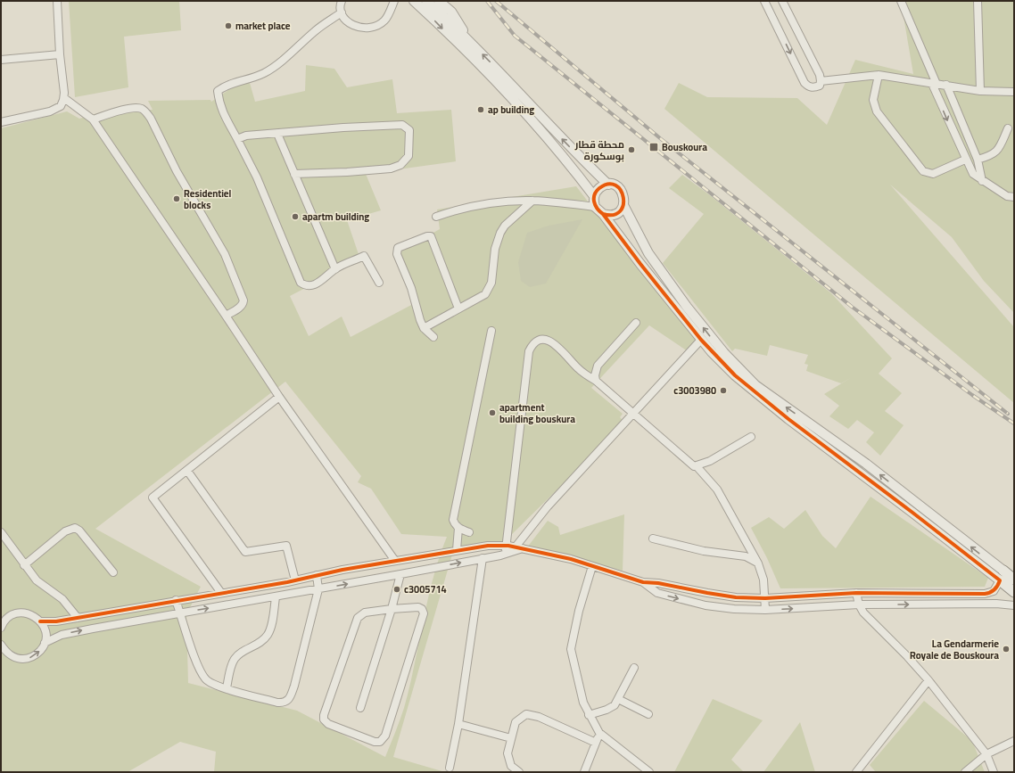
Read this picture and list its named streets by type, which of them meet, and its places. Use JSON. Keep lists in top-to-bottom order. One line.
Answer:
{"places":{"other":["market place","ap building","محطة قطار بوسكورة","Residentiel blocks","apartm building","c3003980","apartment building bouskura","c3005714","La Gendarmerie Royale de Bouskoura"],"transit":["Bouskoura"]}}
